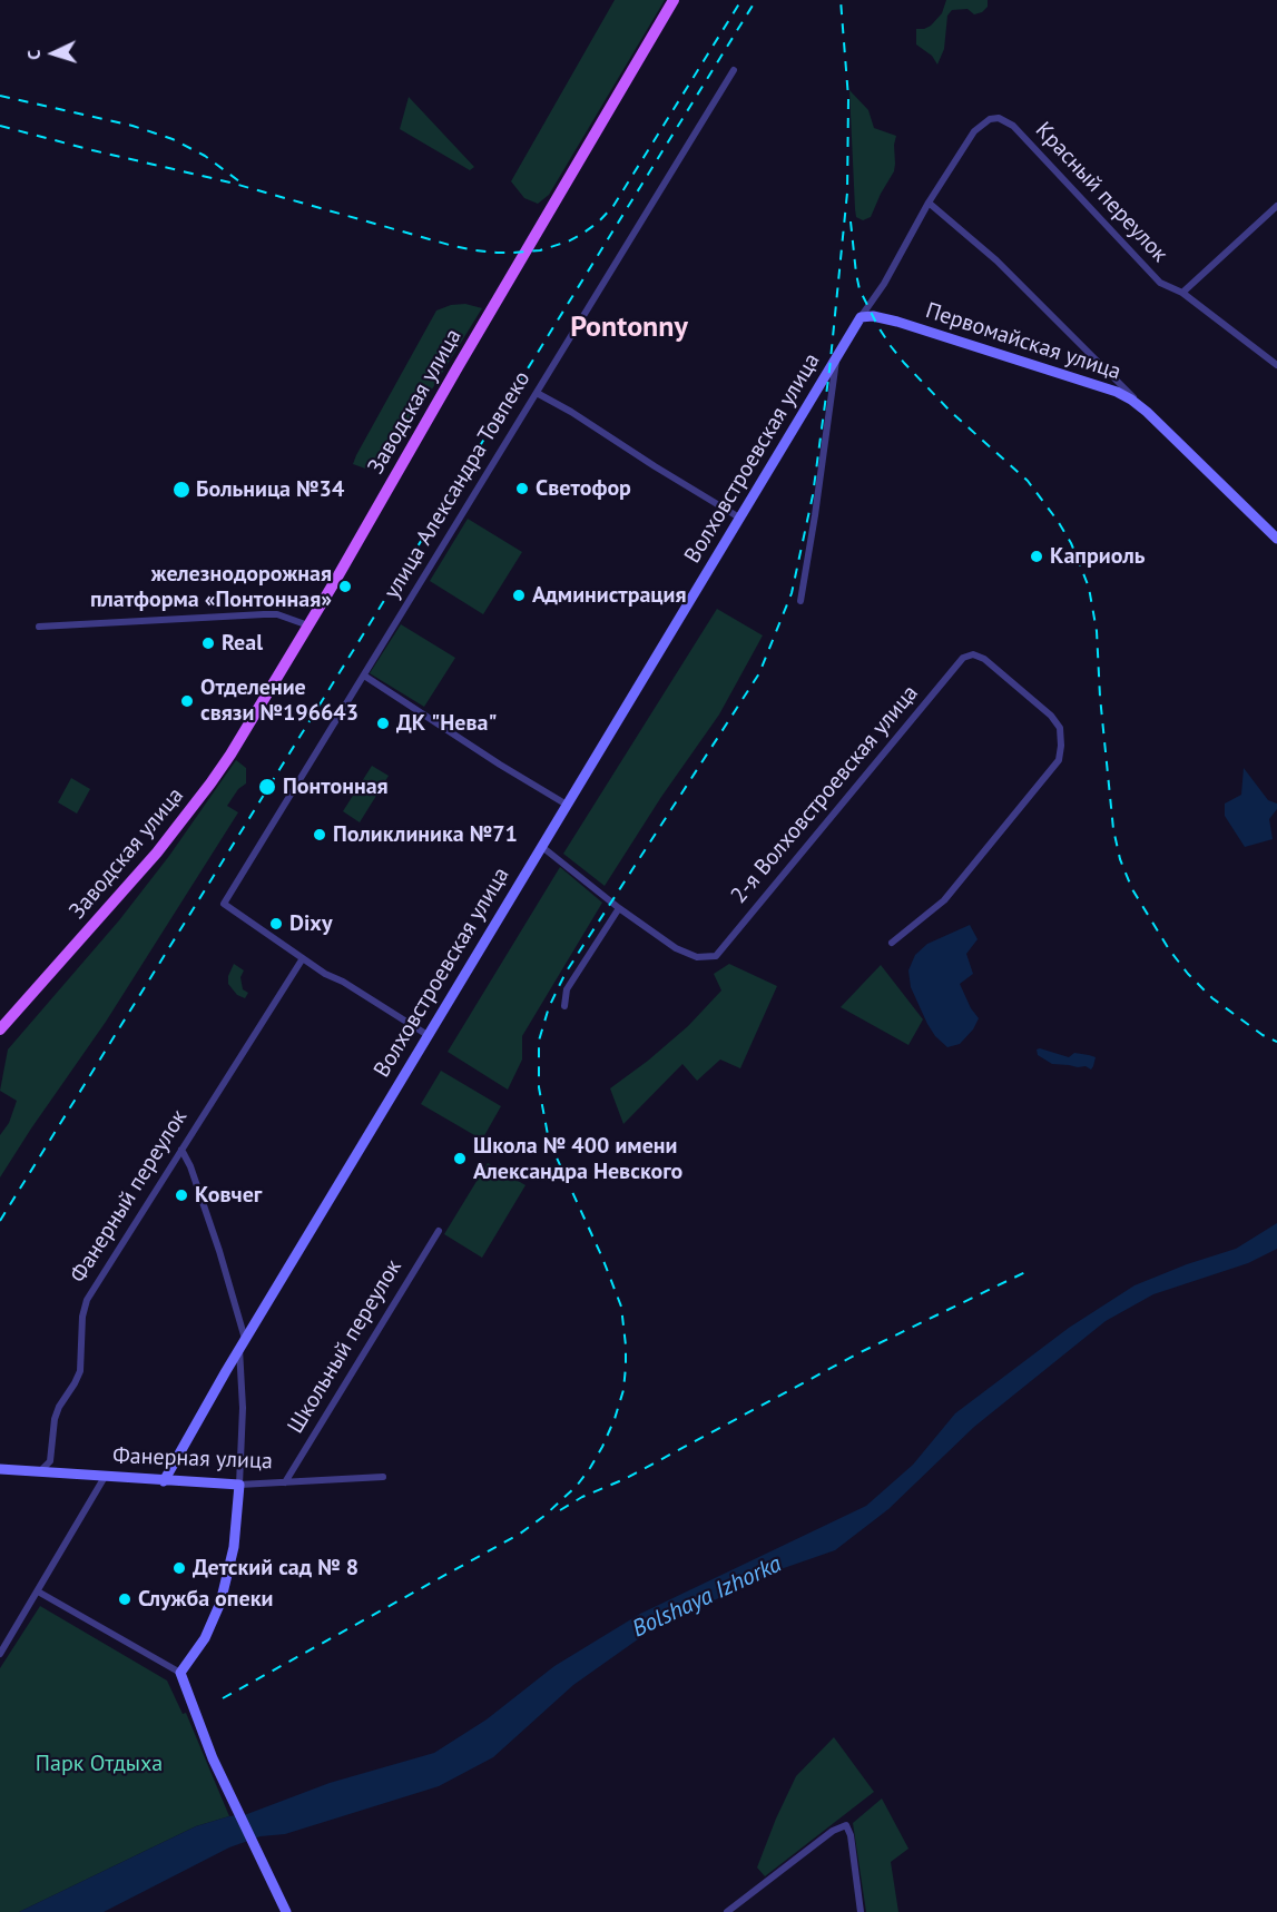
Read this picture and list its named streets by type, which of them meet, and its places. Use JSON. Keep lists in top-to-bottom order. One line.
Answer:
{"streets":{"main road":["Заводская улица"],"street":["Красный переулок","Первомайская улица","Волховстроевская улица","улица Александра Товпеко","2-я Волховстроевская улица","Фанерный переулок","Школьный переулок","Фанерная улица"]},"crossings":[["Красный переулок","Волховстроевская улица"],["Первомайская улица","Волховстроевская улица"],["Волховстроевская улица","Фанерная улица"],["улица Александра Товпеко","Фанерный переулок"],["Фанерный переулок","Фанерная улица"],["Школьный переулок","Фанерная улица"]],"districts":["Pontonny"],"water":["Bolshaya Izhorka"],"parks":["Парк Отдыха"],"places":["Светофор","Больница №34","Каприоль","железнодорожная платформа «Понтонная»","Администрация","Real","Отделение связи №196643","ДК \"Нева\"","Понтонная","Поликлиника №71","Dixy","Школа № 400 имени Александра Невского","Ковчег","Детский сад № 8","Служба опеки"],"north":"left"}
